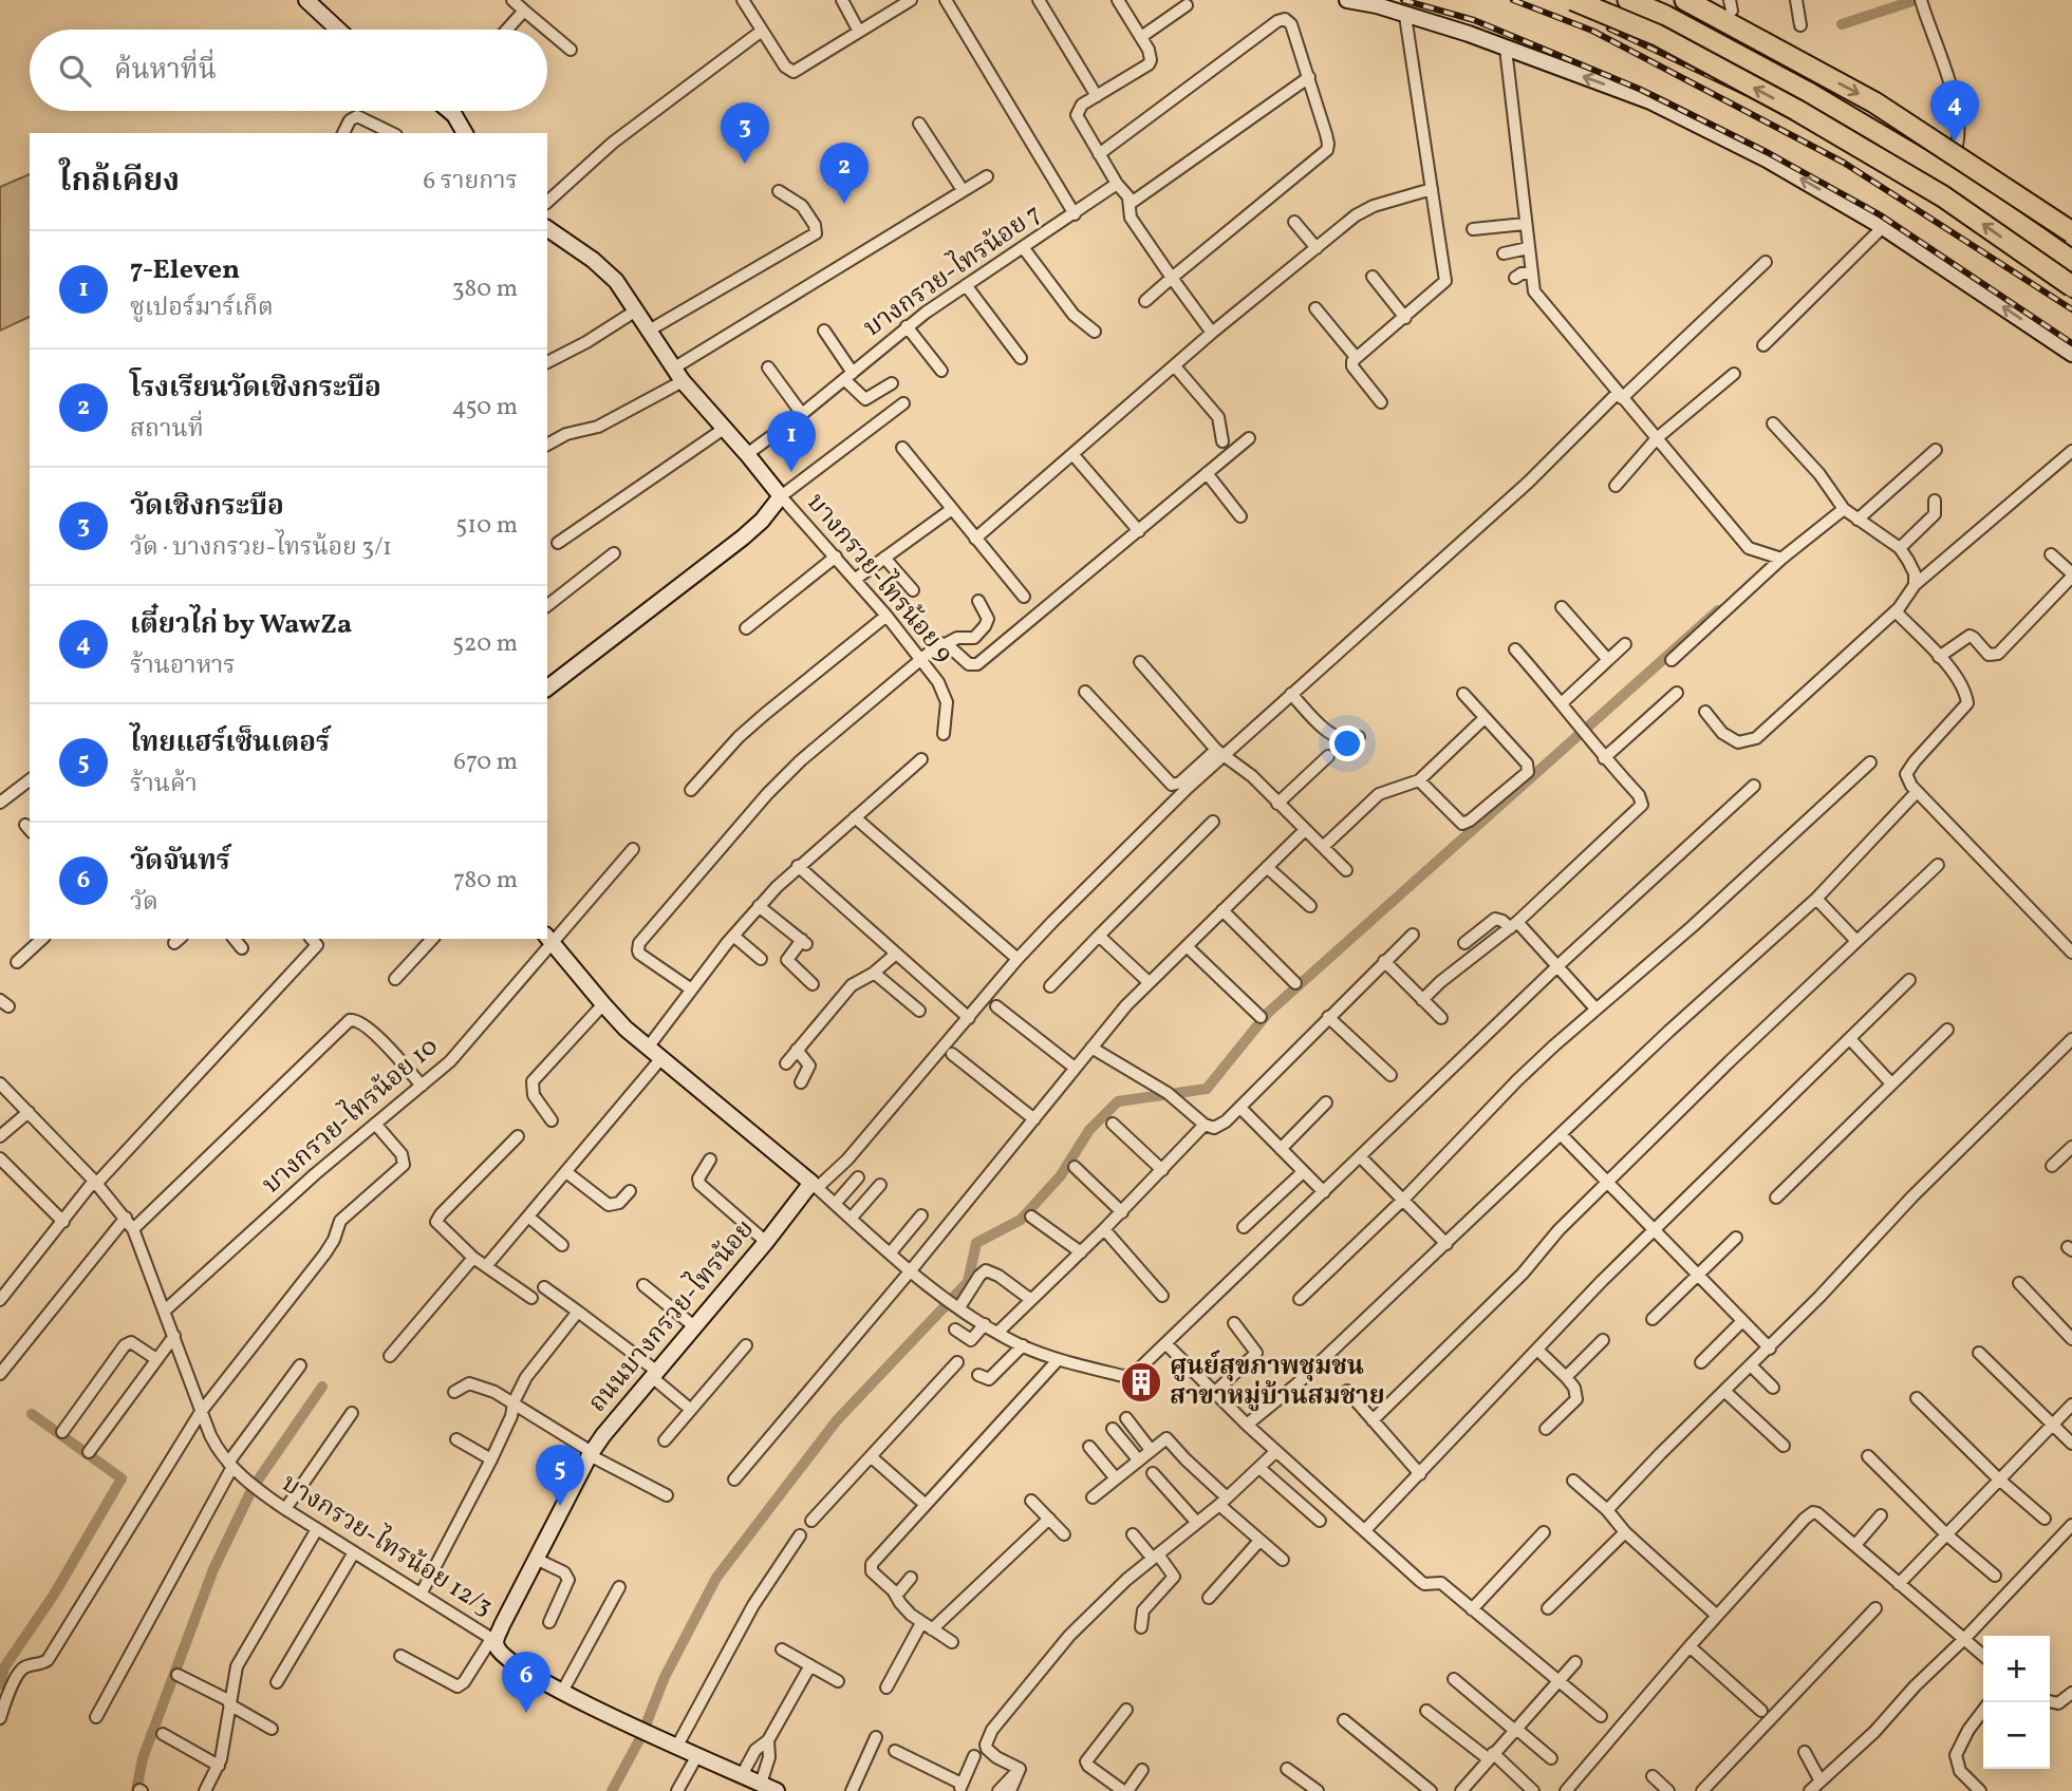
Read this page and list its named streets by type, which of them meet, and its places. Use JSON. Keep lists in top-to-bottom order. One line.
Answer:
{"streets":{"main road":["ถนนบางกรวย-ไทรน้อย"],"street":["บางกรวย-ไทรน้อย 7","บางกรวย-ไทรน้อย 9","บางกรวย-ไทรน้อย 10","บางกรวย-ไทรน้อย 12/3"]},"crossings":[["บางกรวย-ไทรน้อย 10","บางกรวย-ไทรน้อย 12/3"],["ถนนบางกรวย-ไทรน้อย","บางกรวย-ไทรน้อย 12/3"]],"places":{"building":["ศูนย์สุขภาพชุมชน สาขาหมู่บ้านสมชาย"]},"page":{"search":"ค้นหาที่นี่","pins":["4","3","2","1","5","6"],"heading":["ใกล้เคียง","6 รายการ"],"list":[{"mark":"1","name":"7-Eleven","note":"ซูเปอร์มาร์เก็ต","value":"380 m"},{"mark":"2","name":"โรงเรียนวัดเชิงกระบือ","note":"สถานที่","value":"450 m"},{"mark":"3","name":"วัดเชิงกระบือ","note":"วัด · บางกรวย-ไทรน้อย 3/1","value":"510 m"},{"mark":"4","name":"เตี๋ยวไก่ by WawZa","note":"ร้านอาหาร","value":"520 m"},{"mark":"5","name":"ไทยแฮร์เซ็นเตอร์","note":"ร้านค้า","value":"670 m"},{"mark":"6","name":"วัดจันทร์","note":"วัด","value":"780 m"}],"map_buttons":["+","−"]}}
